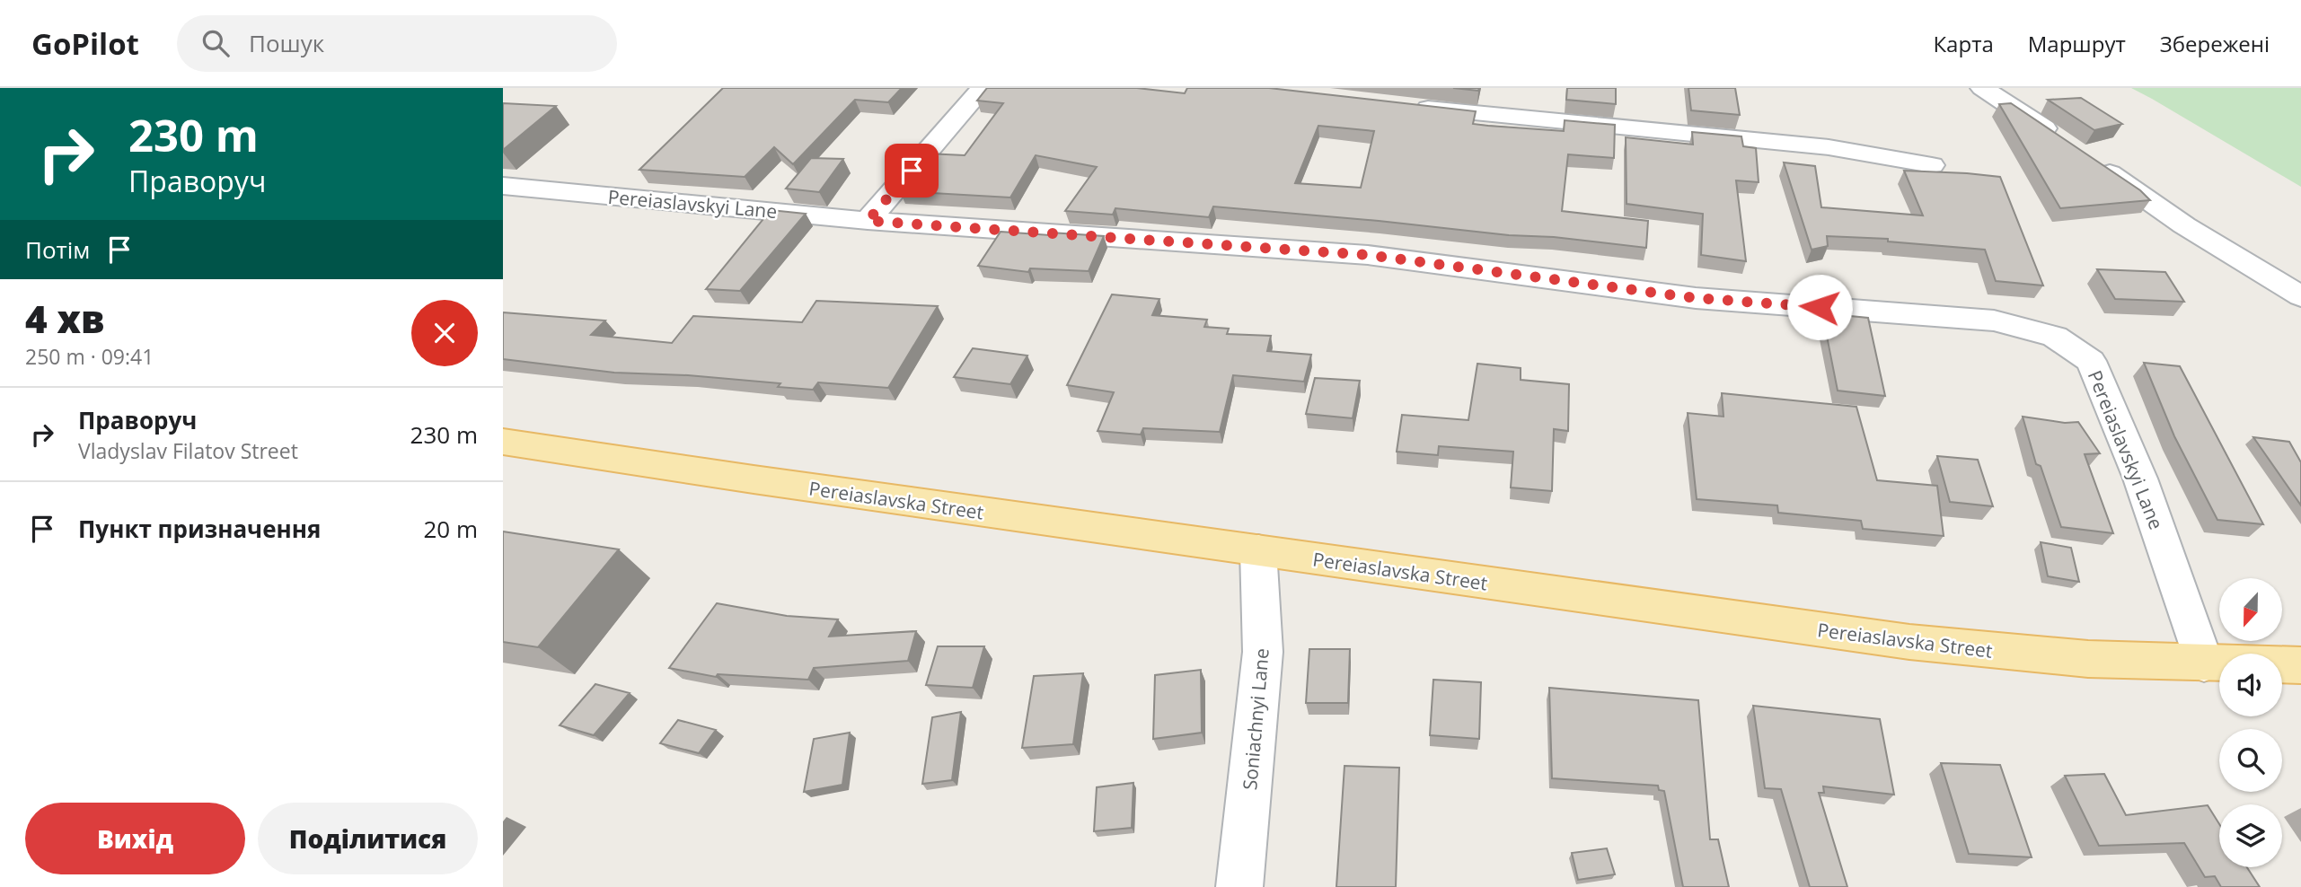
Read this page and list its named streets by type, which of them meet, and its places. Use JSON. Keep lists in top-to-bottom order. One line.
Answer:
{"streets":{"main road":["Pereiaslavska Street"],"street":["Pereiaslavskyi Lane","Soniachnyi Lane"]},"crossings":[["Pereiaslavskyi Lane","Pereiaslavska Street"],["Pereiaslavska Street","Soniachnyi Lane"]],"north":"bottom","page":{"header":"GoPilot","search":"Пошук","nav":["Карта","Маршрут","Збережені"],"turn":["230 m","Праворуч"],"then":"Потім","heading":["4 хв","250 m · 09:41"],"list":[{"name":"Праворуч","note":"Vladyslav Filatov Street","value":"230 m"},{"name":"Пункт призначення","value":"20 m"}],"buttons":["Вихід","Поділитися"]}}
